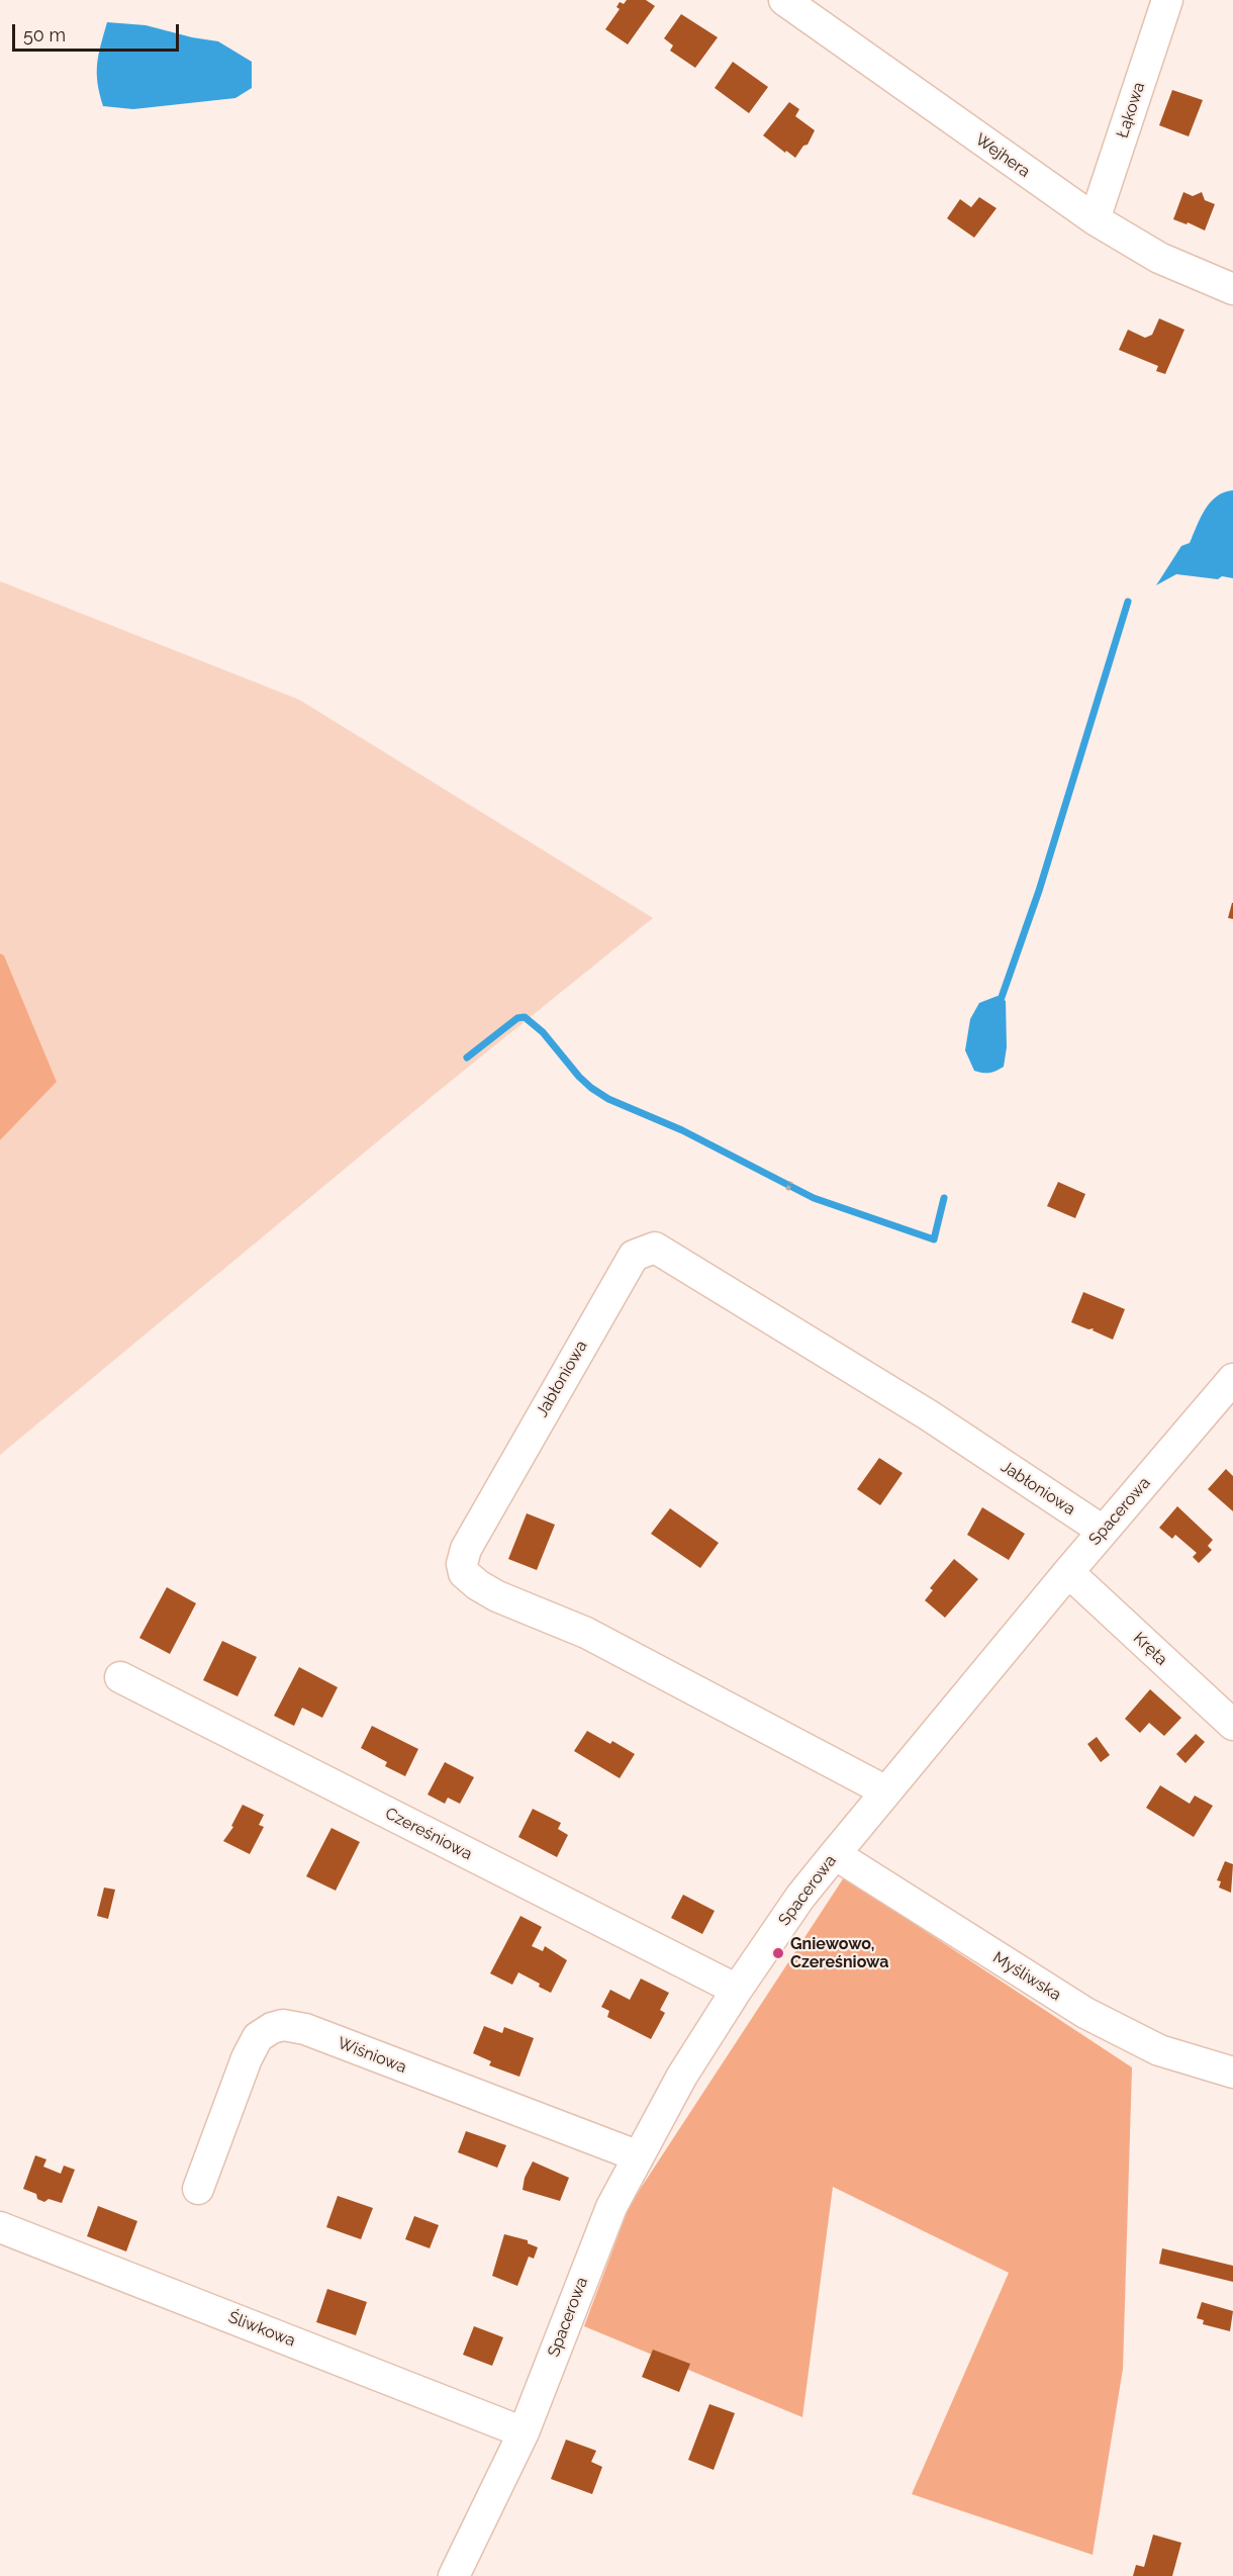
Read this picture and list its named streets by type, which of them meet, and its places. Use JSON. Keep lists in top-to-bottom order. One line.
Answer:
{"streets":{"street":["Łąkowa","Wejhera","Jabłoniowa","Spacerowa","Kręta","Czereśniowa","Myśliwska","Wiśniowa","Śliwkowa"]},"crossings":[["Łąkowa","Wejhera"],["Jabłoniowa","Spacerowa"],["Spacerowa","Kręta"],["Spacerowa","Czereśniowa"],["Spacerowa","Myśliwska"],["Spacerowa","Wiśniowa"],["Spacerowa","Śliwkowa"]],"places":["Gniewowo, Czereśniowa"],"scale_bar":"50 m"}
